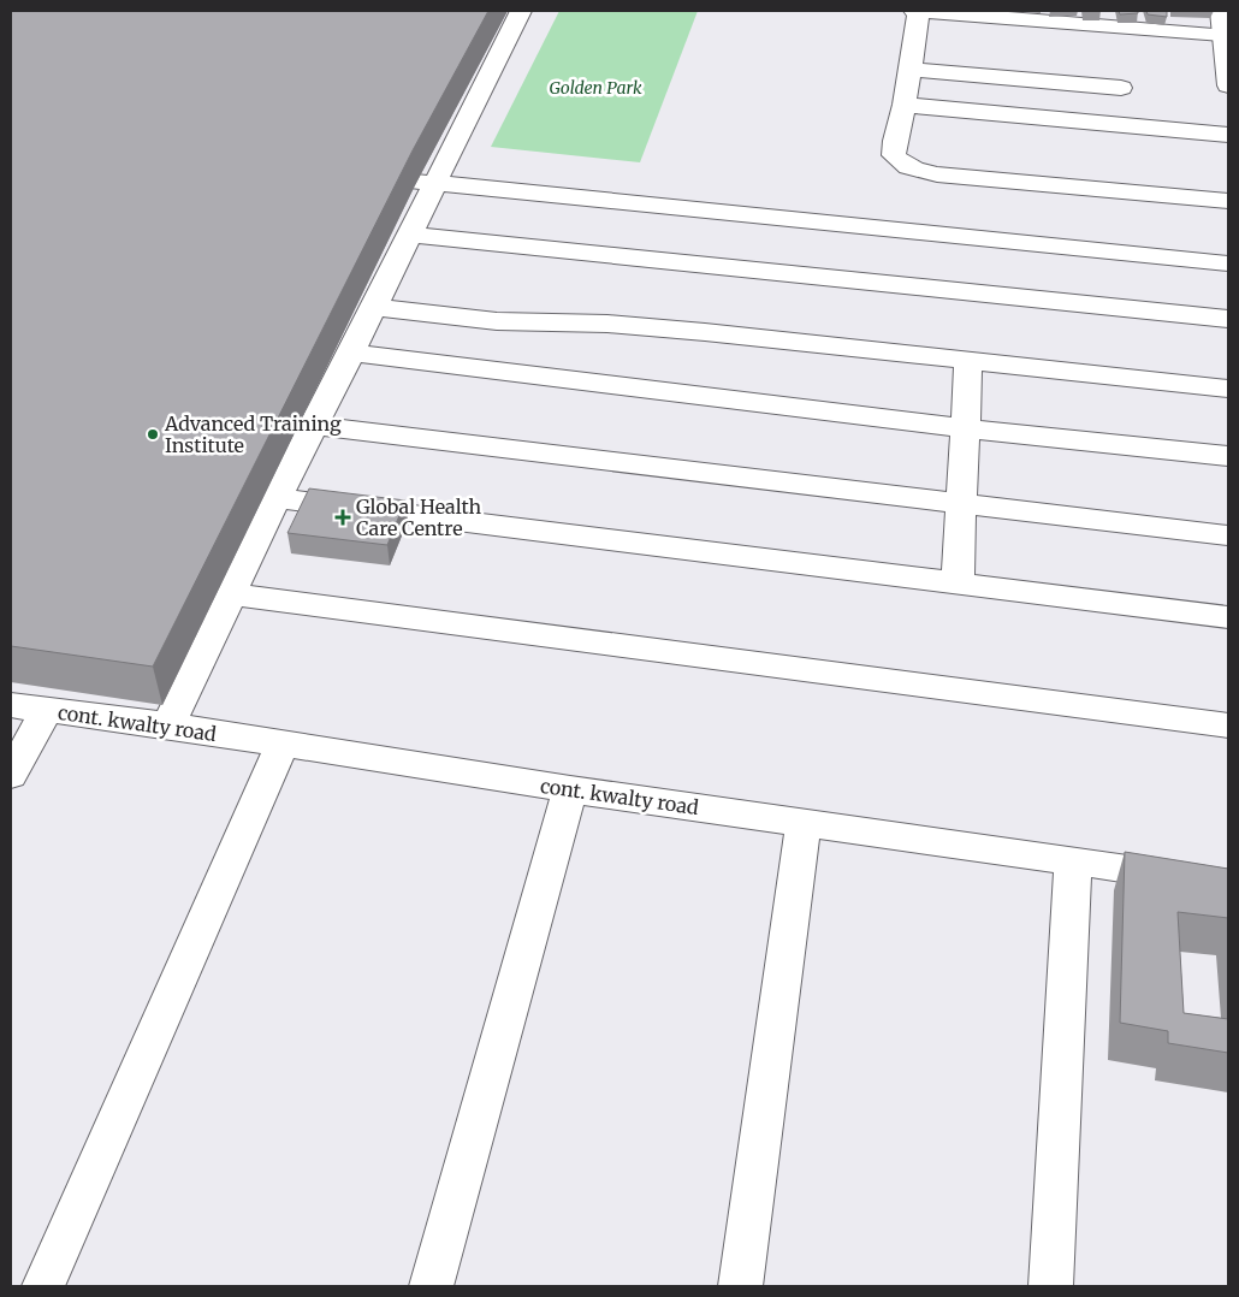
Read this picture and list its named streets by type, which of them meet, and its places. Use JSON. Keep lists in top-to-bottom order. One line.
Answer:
{"streets":{"street":["cont. kwalty road"]},"parks":["Golden Park"],"places":{"other":["Advanced Training Institute"],"health":["Global Health Care Centre"]}}
